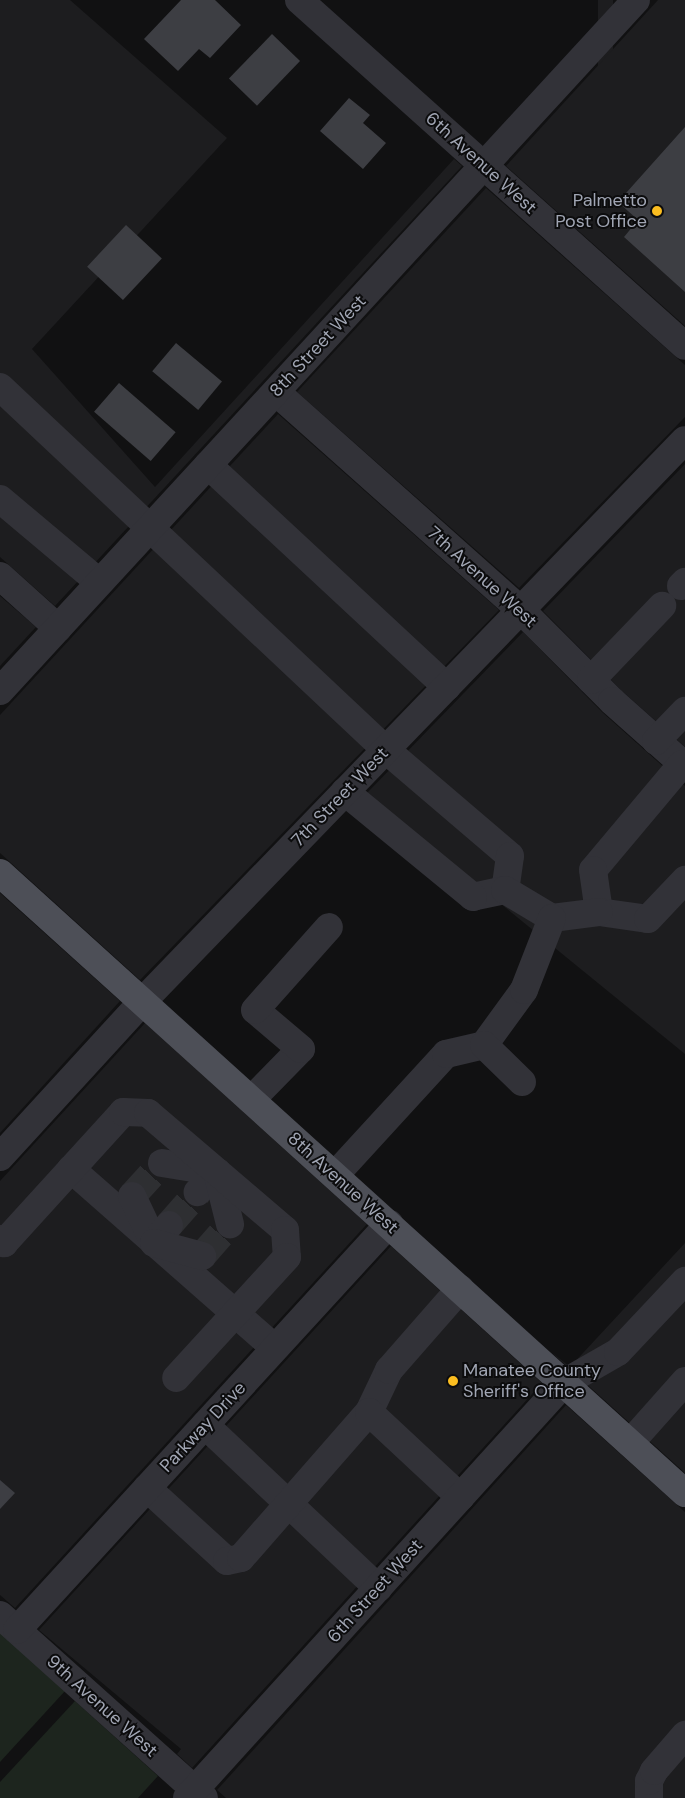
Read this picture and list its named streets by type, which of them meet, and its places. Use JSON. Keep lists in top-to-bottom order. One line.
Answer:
{"streets":{"main road":["8th Avenue West"],"street":["6th Avenue West","8th Street West","7th Avenue West","7th Street West","Parkway Drive","6th Street West","9th Avenue West"]},"crossings":[["6th Avenue West","8th Street West"],["8th Street West","7th Avenue West"],["7th Avenue West","7th Street West"],["7th Street West","8th Avenue West"],["8th Avenue West","Parkway Drive"],["8th Avenue West","6th Street West"],["Parkway Drive","9th Avenue West"],["6th Street West","9th Avenue West"]],"places":["Palmetto Post Office","Manatee County Sheriff's Office"]}
